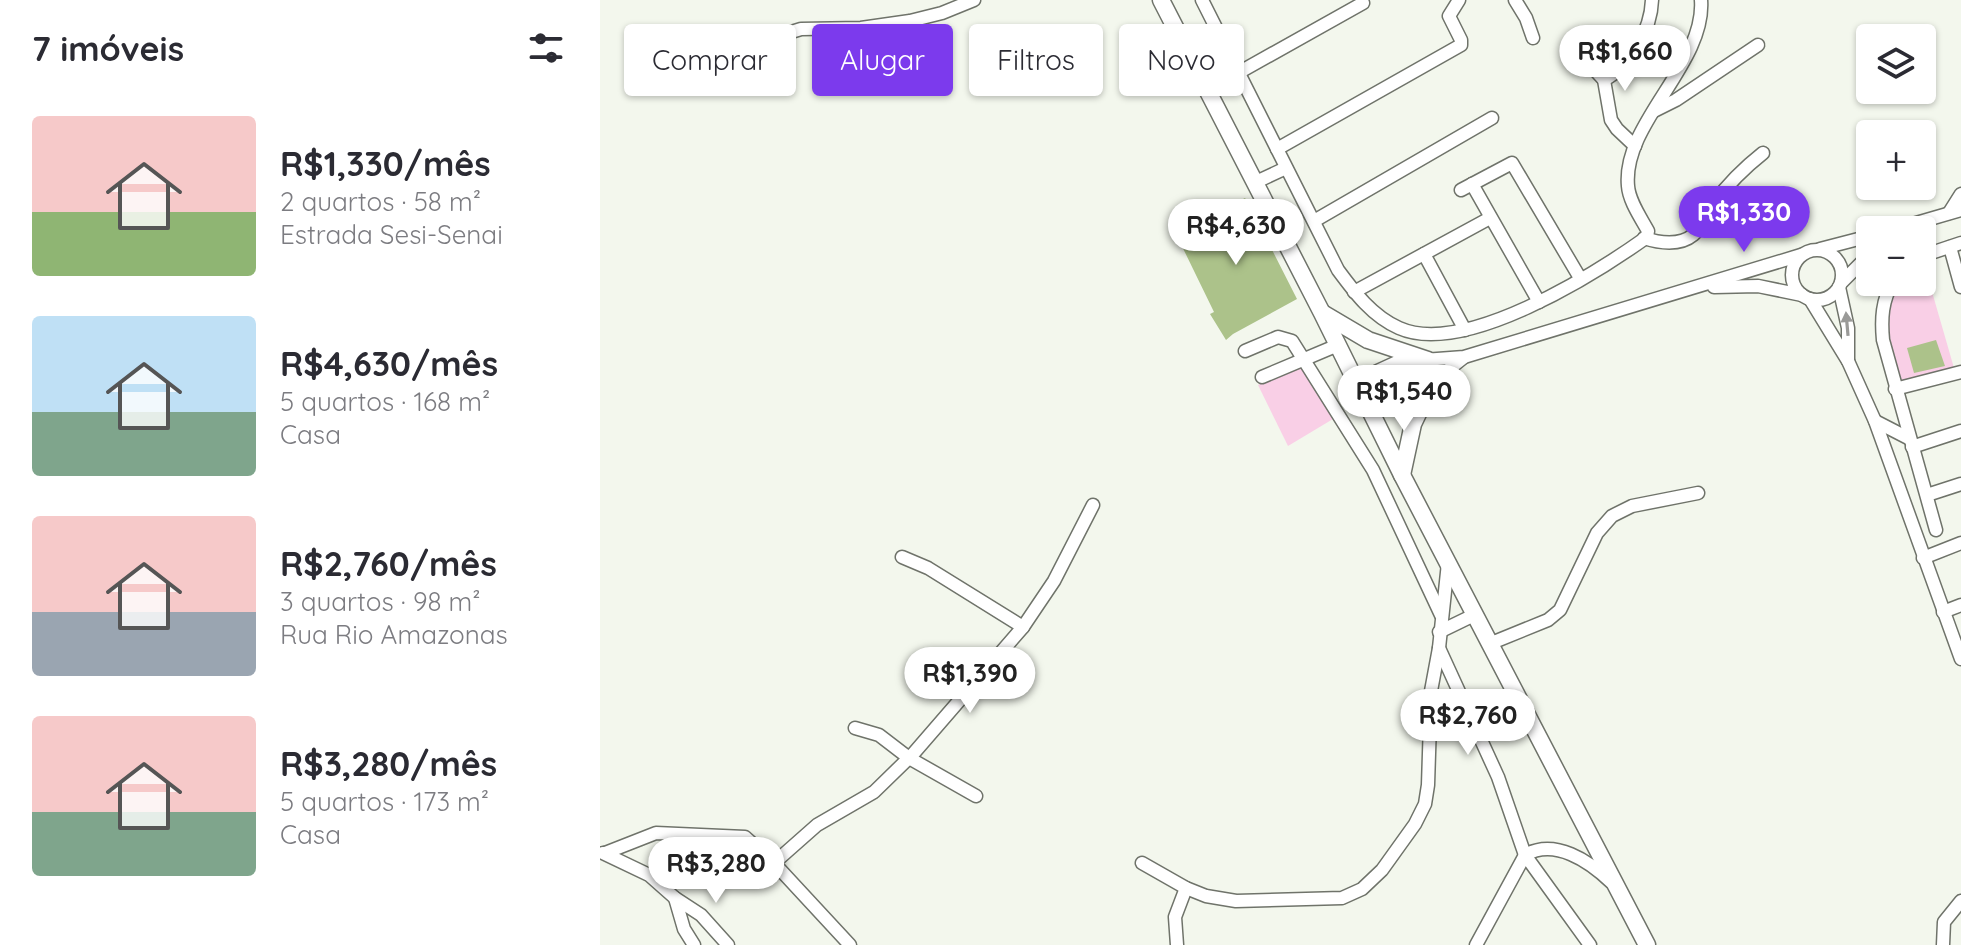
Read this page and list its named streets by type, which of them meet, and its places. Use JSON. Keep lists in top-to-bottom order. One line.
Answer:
{"page":{"heading":"7 imóveis","map_buttons":["+","−"],"chip":["Comprar","Alugar","Filtros","Novo"],"price":["R$1,660","R$1,330","R$4,630","R$1,540","R$1,390","R$2,760","R$3,280"],"list":[{"name":"R$1,330/mês","note":"2 quartos · 58 m² · Estrada Sesi-Senai"},{"name":"R$4,630/mês","note":"5 quartos · 168 m² · Casa"},{"name":"R$2,760/mês","note":"3 quartos · 98 m² · Rua Rio Amazonas"},{"name":"R$3,280/mês","note":"5 quartos · 173 m² · Casa"}]}}
